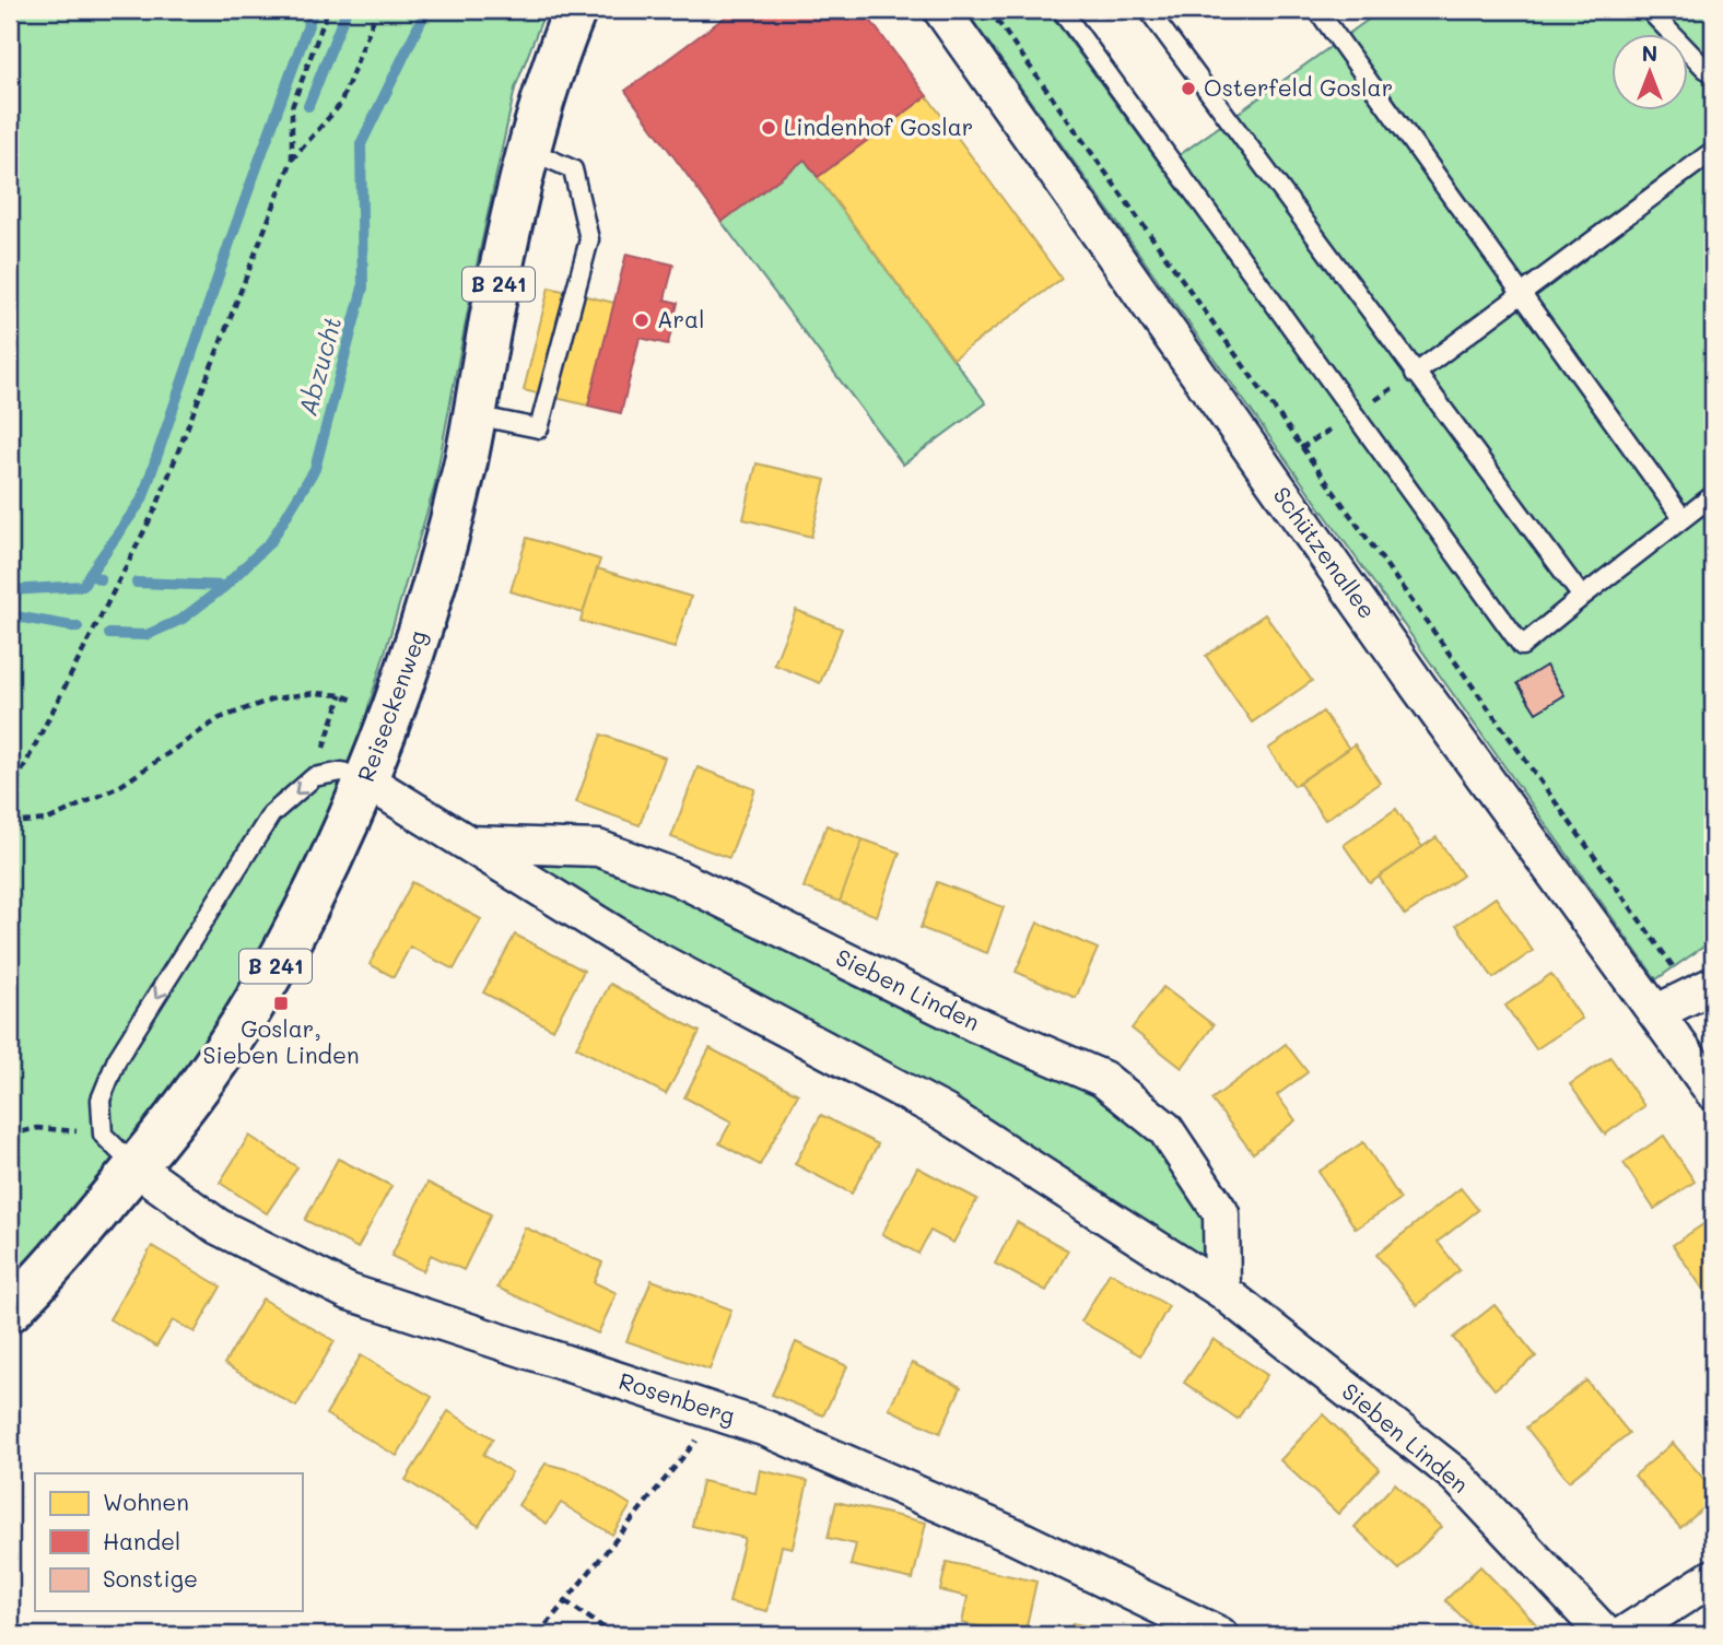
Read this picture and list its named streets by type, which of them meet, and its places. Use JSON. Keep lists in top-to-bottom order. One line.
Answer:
{"streets":{"main road":["B 241","Reiseckenweg"],"street":["Schützenallee","Sieben Linden","Rosenberg"]},"crossings":[["Reiseckenweg","Sieben Linden"],["Reiseckenweg","Rosenberg"]],"water":["Abzucht"],"places":{"other":["Osterfeld Goslar","Lindenhof Goslar","Aral"],"transit":["Goslar, Sieben Linden"]},"legend":["Wohnen","Handel","Sonstige"],"north":"top"}
